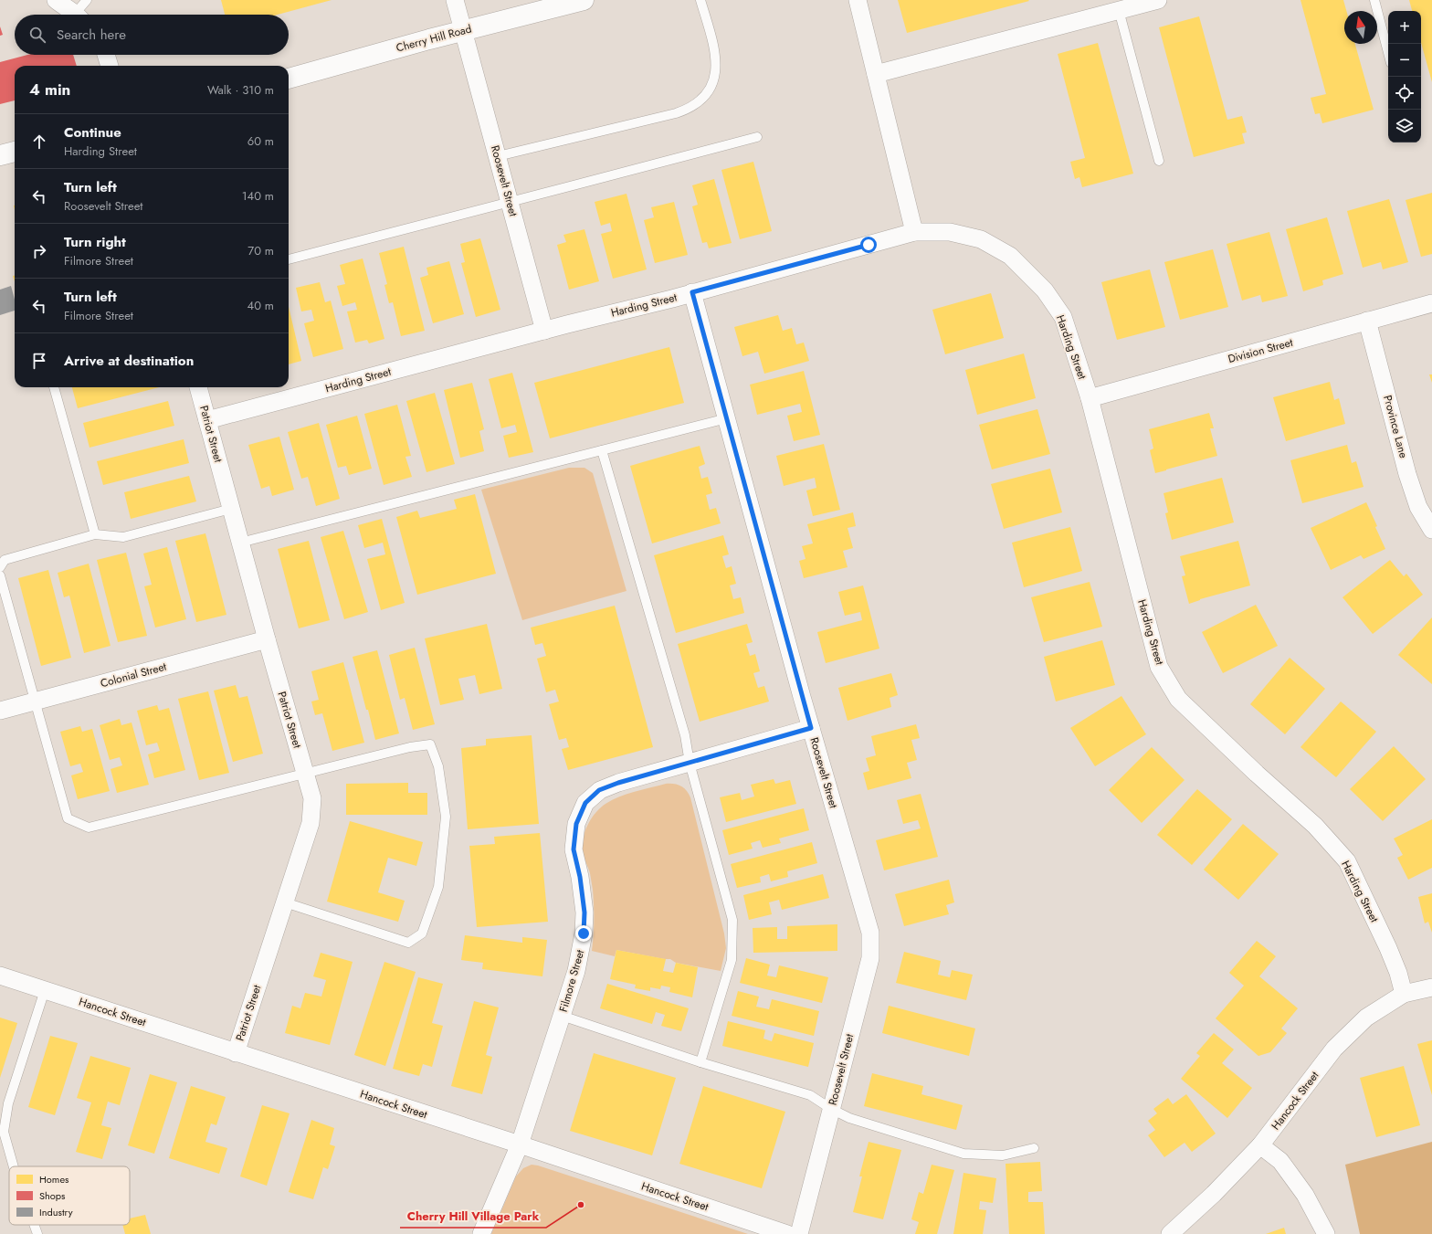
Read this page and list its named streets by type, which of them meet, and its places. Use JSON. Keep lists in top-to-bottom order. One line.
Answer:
{"streets":{"main road":["Cherry Hill Road"],"street":["Roosevelt Street","Harding Street","Division Street","Province Lane","Patriot Street","Colonial Street","Filmore Street","Hancock Street"]},"crossings":[["Cherry Hill Road","Roosevelt Street"],["Roosevelt Street","Harding Street"],["Roosevelt Street","Filmore Street"],["Harding Street","Division Street"],["Harding Street","Patriot Street"],["Harding Street","Hancock Street"],["Division Street","Province Lane"],["Patriot Street","Colonial Street"],["Patriot Street","Hancock Street"],["Filmore Street","Hancock Street"]],"places":["Cherry Hill Village Park"],"legend":["Homes","Shops","Industry"],"north":"top","page":{"map_buttons":["+","−"],"search":"Search here","heading":["4 min","Walk · 310 m"],"list":[["Continue","Harding Street","60 m"],["Turn left","Roosevelt Street","140 m"],["Turn right","Filmore Street","70 m"],["Turn left","Filmore Street","40 m"],"Arrive at destination"]}}
